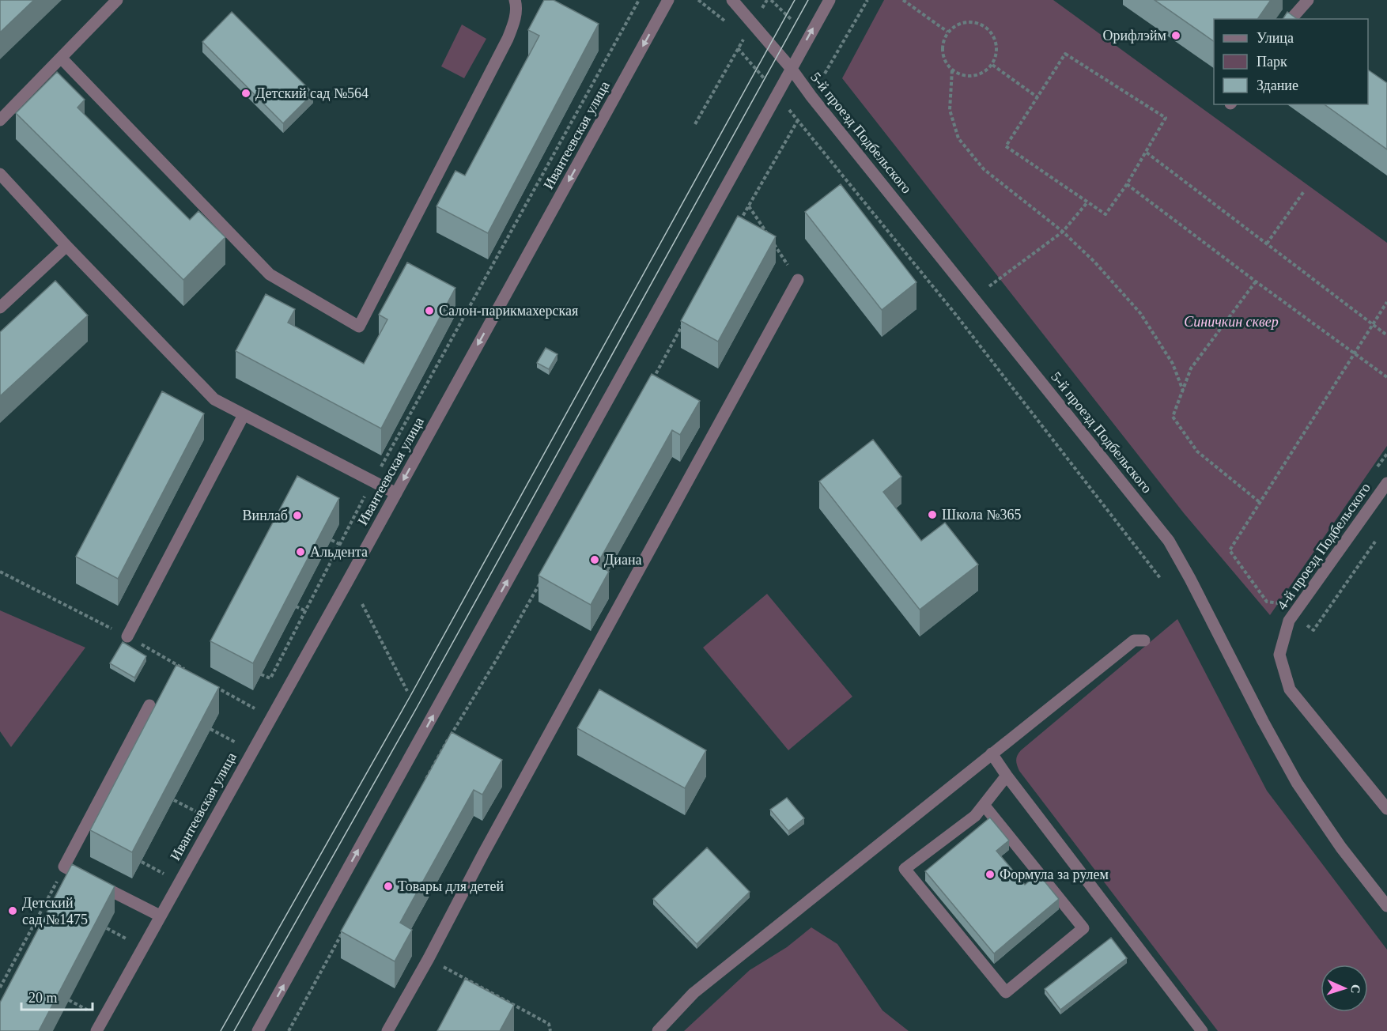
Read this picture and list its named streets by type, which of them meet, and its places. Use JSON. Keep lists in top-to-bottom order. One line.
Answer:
{"streets":{"street":["5-й проезд Подбельского","Ивантеевская улица","4-й проезд Подбельского"]},"one_way":["Ивантеевская улица"],"parks":["Синичкин сквер"],"places":["Орифлэйм","Детский сад №564","Салон-парикмахерская","Школа №365","Винлаб","Альдента","Диана","Формула за рулем","Товары для детей","Детский сад №1475"],"legend":["Улица","Парк","Здание"],"scale_bar":"20 m","north":"right"}
